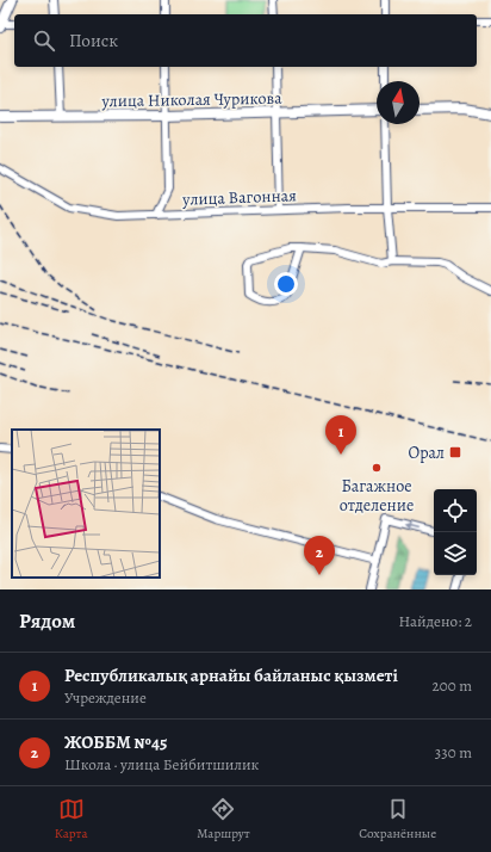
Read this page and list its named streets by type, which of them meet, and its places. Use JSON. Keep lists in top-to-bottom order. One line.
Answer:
{"streets":{"street":["улица Николая Чурикова","улица Вагонная"]},"places":{"transit":["Орал"],"other":["Багажное отделение"]},"north":"top","page":{"search":"Поиск","pins":["1","2"],"heading":["Рядом","Найдено: 2"],"list":[{"mark":"1","name":"Республикалық арнайы байланыс қызметі","note":"Учреждение","value":"200 m"},{"mark":"2","name":"ЖОББМ №45","note":"Школа · улица Бейбитшилик","value":"330 m"}],"nav":["Карта","Маршрут","Сохранённые"]}}
